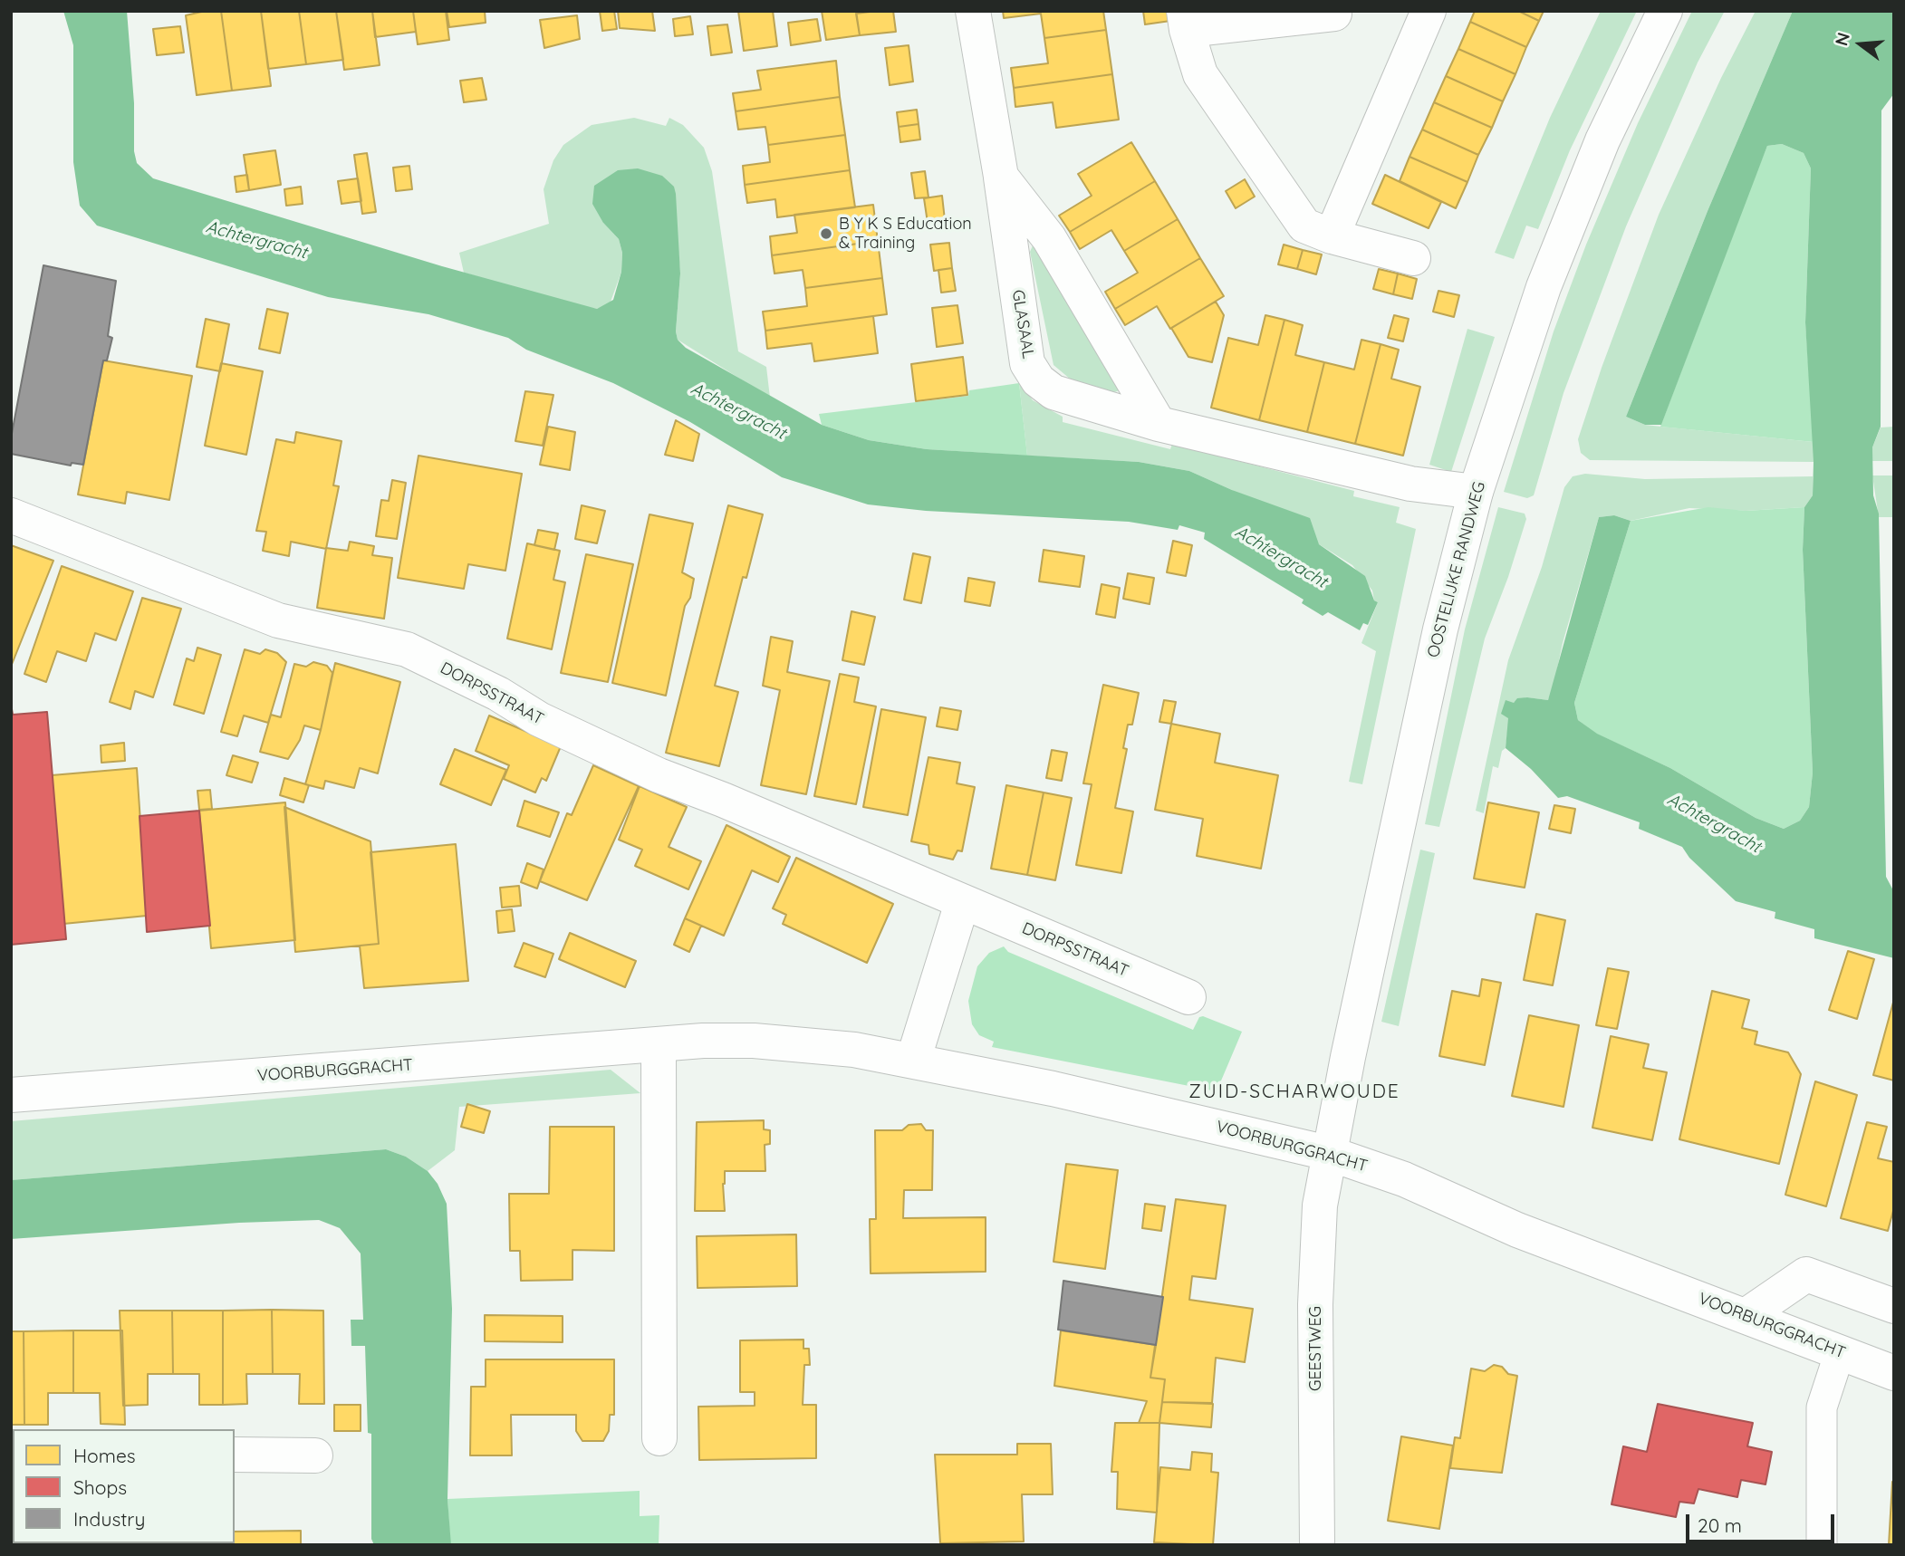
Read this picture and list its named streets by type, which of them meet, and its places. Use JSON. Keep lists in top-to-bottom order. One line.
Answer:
{"streets":{"street":["GLASAAL","OOSTELIJKE RANDWEG","DORPSSTRAAT","VOORBURGGRACHT","GEESTWEG"]},"crossings":[["GLASAAL","OOSTELIJKE RANDWEG"],["OOSTELIJKE RANDWEG","VOORBURGGRACHT"],["OOSTELIJKE RANDWEG","GEESTWEG"],["VOORBURGGRACHT","GEESTWEG"]],"districts":["ZUID-SCHARWOUDE"],"water":["Achtergracht"],"places":["B Y K S Education & Training"],"legend":["Homes","Shops","Industry"],"scale_bar":"20 m","north":"left"}
